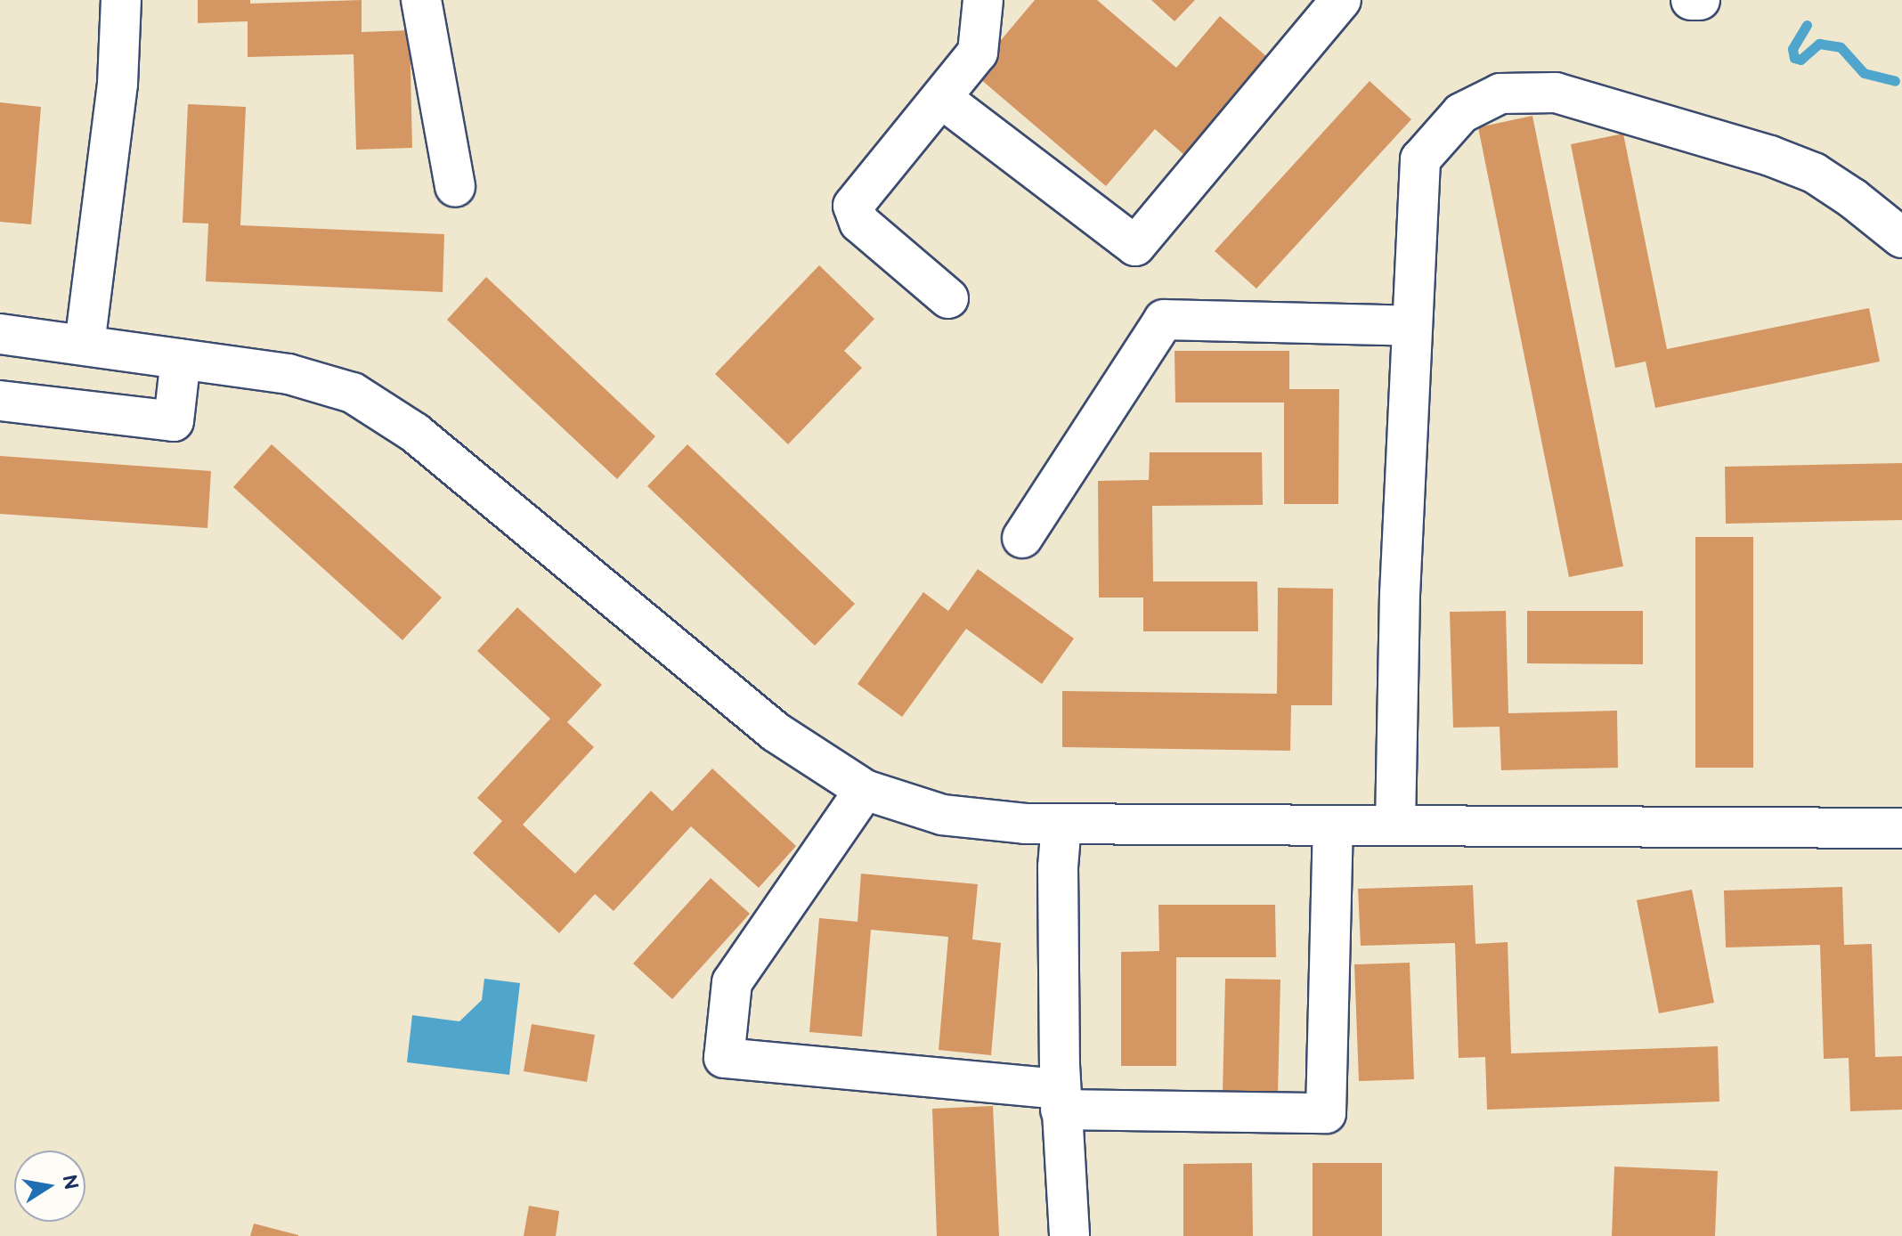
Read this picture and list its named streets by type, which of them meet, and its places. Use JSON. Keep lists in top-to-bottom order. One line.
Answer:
{"north":"right"}
